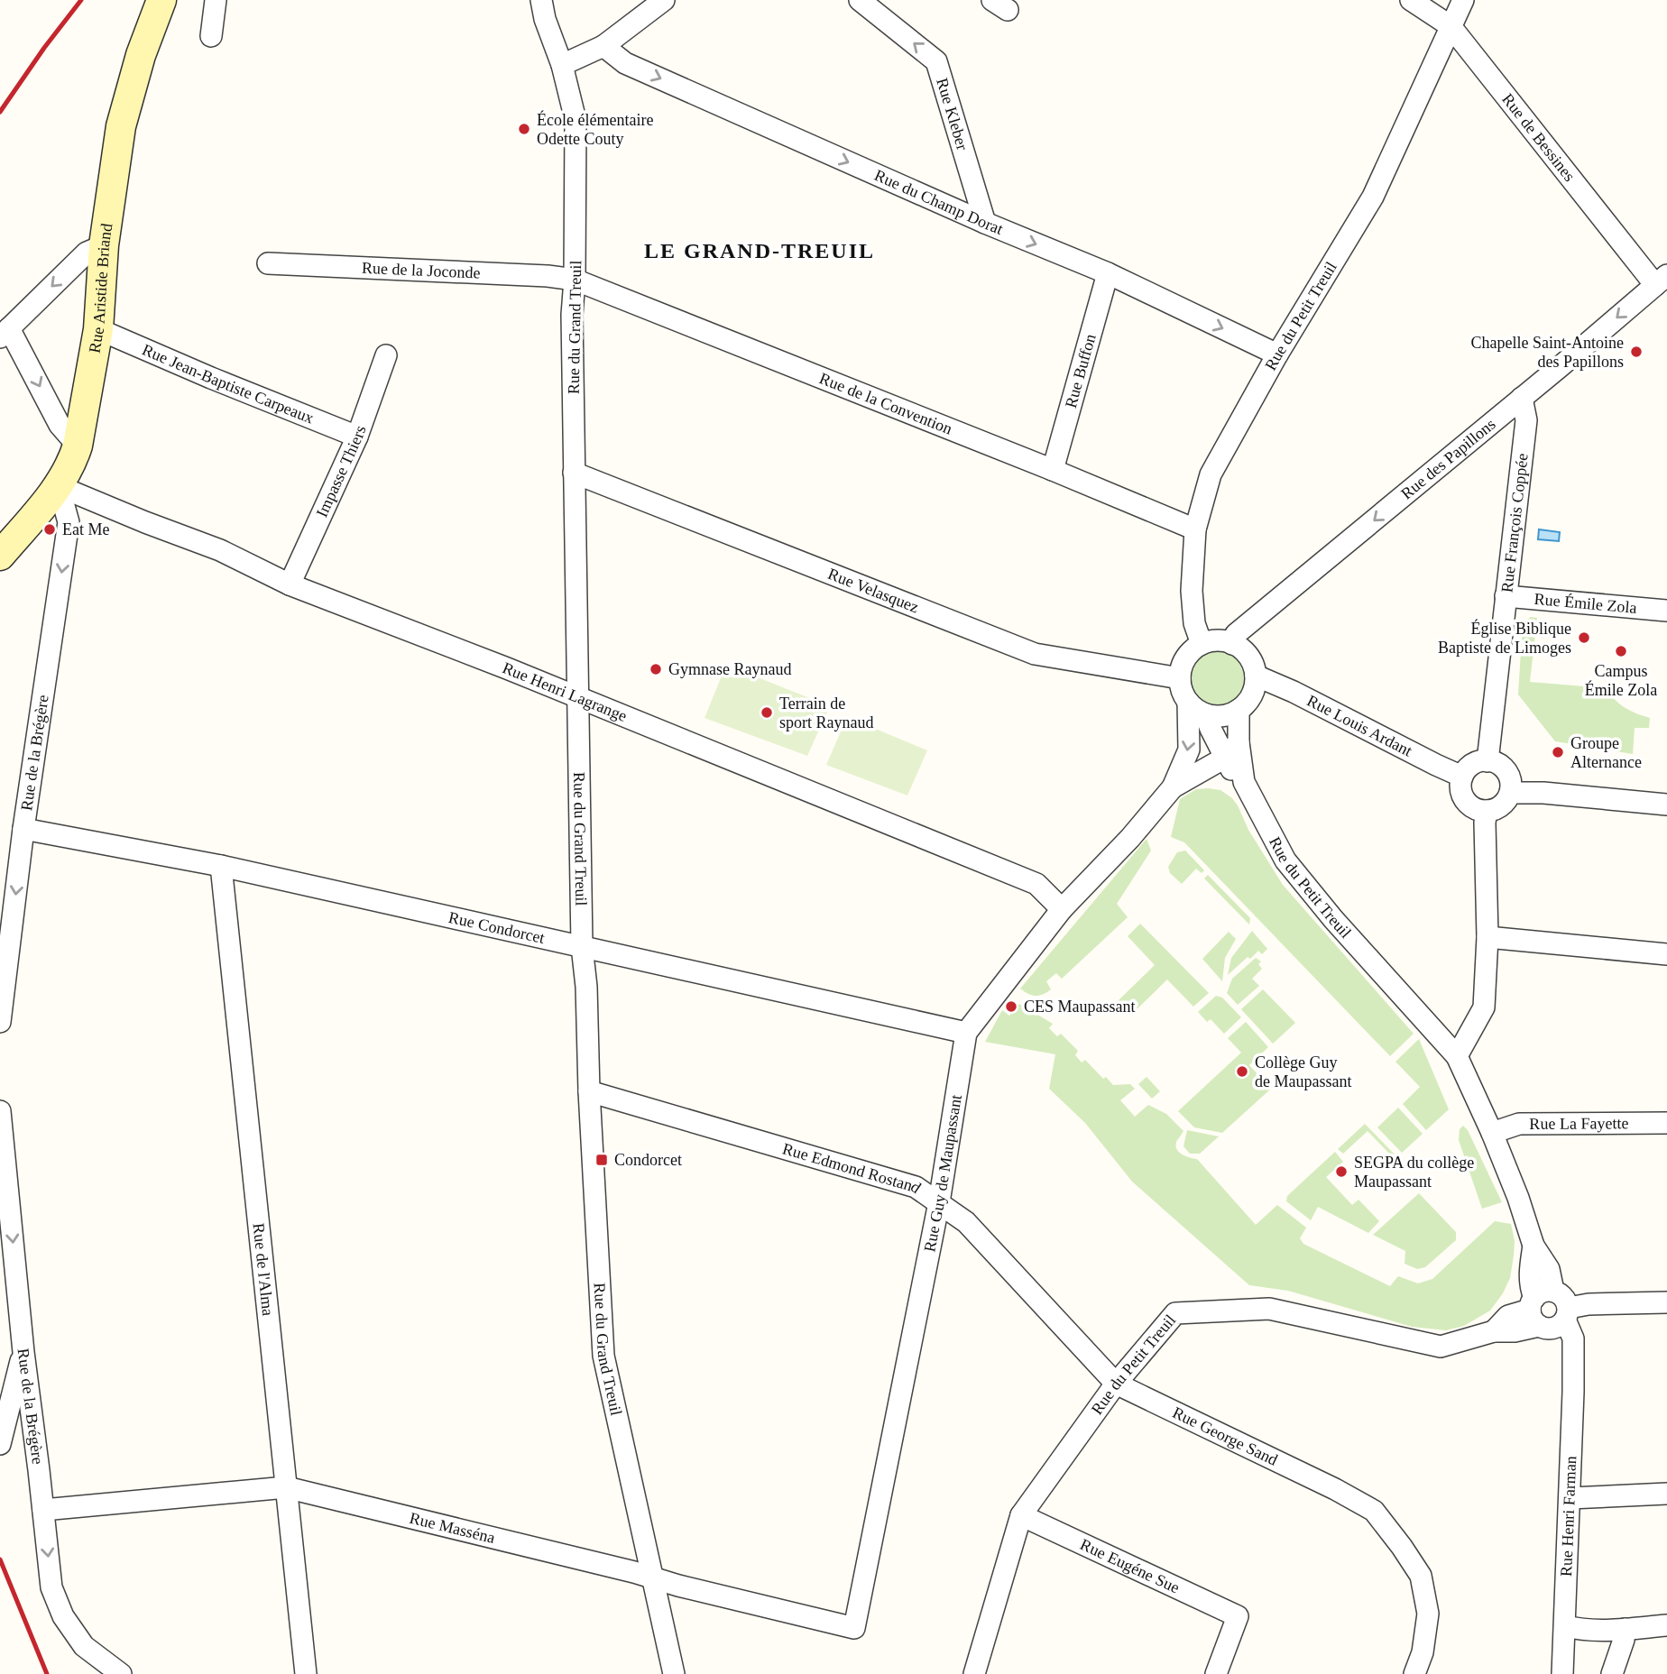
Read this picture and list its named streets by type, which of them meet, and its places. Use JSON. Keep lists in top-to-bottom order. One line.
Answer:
{"streets":{"street":["Rue Kleber","Rue de Bessines","Rue du Champ Dorat","Rue de la Joconde","Rue Aristide Briand","Rue du Petit Treuil","Rue du Grand Treuil","Rue Buffon","Rue Jean-Baptiste Carpeaux","Rue de la Convention","Rue des Papillons","Impasse Thiers","Rue François Coppée","Rue Velasquez","Rue Émile Zola","Rue Henri Lagrange","Rue Louis Ardant","Rue de la Brégère","Rue Condorcet","Rue La Fayette","Rue Edmond Rostand","Rue Guy de Maupassant","Rue de l'Alma","Rue George Sand","Rue Henri Farman","Rue Masséna","Rue Eugéne Sue"]},"crossings":[["Rue Kleber","Rue du Champ Dorat"],["Rue de Bessines","Rue du Petit Treuil"],["Rue de Bessines","Rue des Papillons"],["Rue du Champ Dorat","Rue du Petit Treuil"],["Rue du Champ Dorat","Rue Buffon"],["Rue de la Joconde","Rue du Grand Treuil"],["Rue de la Joconde","Rue de la Convention"],["Rue Aristide Briand","Rue Jean-Baptiste Carpeaux"],["Rue Aristide Briand","Rue Henri Lagrange"],["Rue Aristide Briand","Rue de la Brégère"],["Rue du Petit Treuil","Rue de la Convention"],["Rue du Petit Treuil","Rue des Papillons"],["Rue du Petit Treuil","Rue Velasquez"],["Rue du Petit Treuil","Rue Louis Ardant"],["Rue du Petit Treuil","Rue La Fayette"],["Rue du Petit Treuil","Rue Edmond Rostand"],["Rue du Petit Treuil","Rue Guy de Maupassant"],["Rue du Petit Treuil","Rue George Sand"],["Rue du Petit Treuil","Rue Henri Farman"],["Rue du Petit Treuil","Rue Eugéne Sue"],["Rue du Grand Treuil","Rue de la Convention"],["Rue du Grand Treuil","Rue Velasquez"],["Rue du Grand Treuil","Rue Henri Lagrange"],["Rue du Grand Treuil","Rue Condorcet"],["Rue du Grand Treuil","Rue Edmond Rostand"],["Rue du Grand Treuil","Rue Masséna"],["Rue Buffon","Rue de la Convention"],["Rue Jean-Baptiste Carpeaux","Impasse Thiers"],["Rue des Papillons","Rue François Coppée"],["Rue des Papillons","Rue Velasquez"],["Rue des Papillons","Rue Louis Ardant"],["Rue des Papillons","Rue Guy de Maupassant"],["Impasse Thiers","Rue Henri Lagrange"],["Rue François Coppée","Rue Émile Zola"],["Rue François Coppée","Rue Louis Ardant"],["Rue Velasquez","Rue Louis Ardant"],["Rue Velasquez","Rue Guy de Maupassant"],["Rue Henri Lagrange","Rue de la Brégère"],["Rue Henri Lagrange","Rue Guy de Maupassant"],["Rue Louis Ardant","Rue Guy de Maupassant"],["Rue de la Brégère","Rue Condorcet"],["Rue de la Brégère","Rue Masséna"],["Rue Condorcet","Rue Guy de Maupassant"],["Rue Condorcet","Rue de l'Alma"],["Rue Edmond Rostand","Rue Guy de Maupassant"],["Rue Edmond Rostand","Rue George Sand"],["Rue Guy de Maupassant","Rue Masséna"],["Rue de l'Alma","Rue Masséna"]],"one_way":["Rue Kleber","Rue du Champ Dorat","Rue des Papillons","Rue de la Brégère"],"districts":["LE GRAND-TREUIL"],"places":{"other":["École élémentaire Odette Couty","Chapelle Saint-Antoine des Papillons","Eat Me","Église Biblique Baptiste de Limoges","Campus Émile Zola","Gymnase Raynaud","Terrain de sport Raynaud","Groupe Alternance","CES Maupassant","Collège Guy de Maupassant","SEGPA du collège Maupassant"],"transit":["Condorcet"]}}
